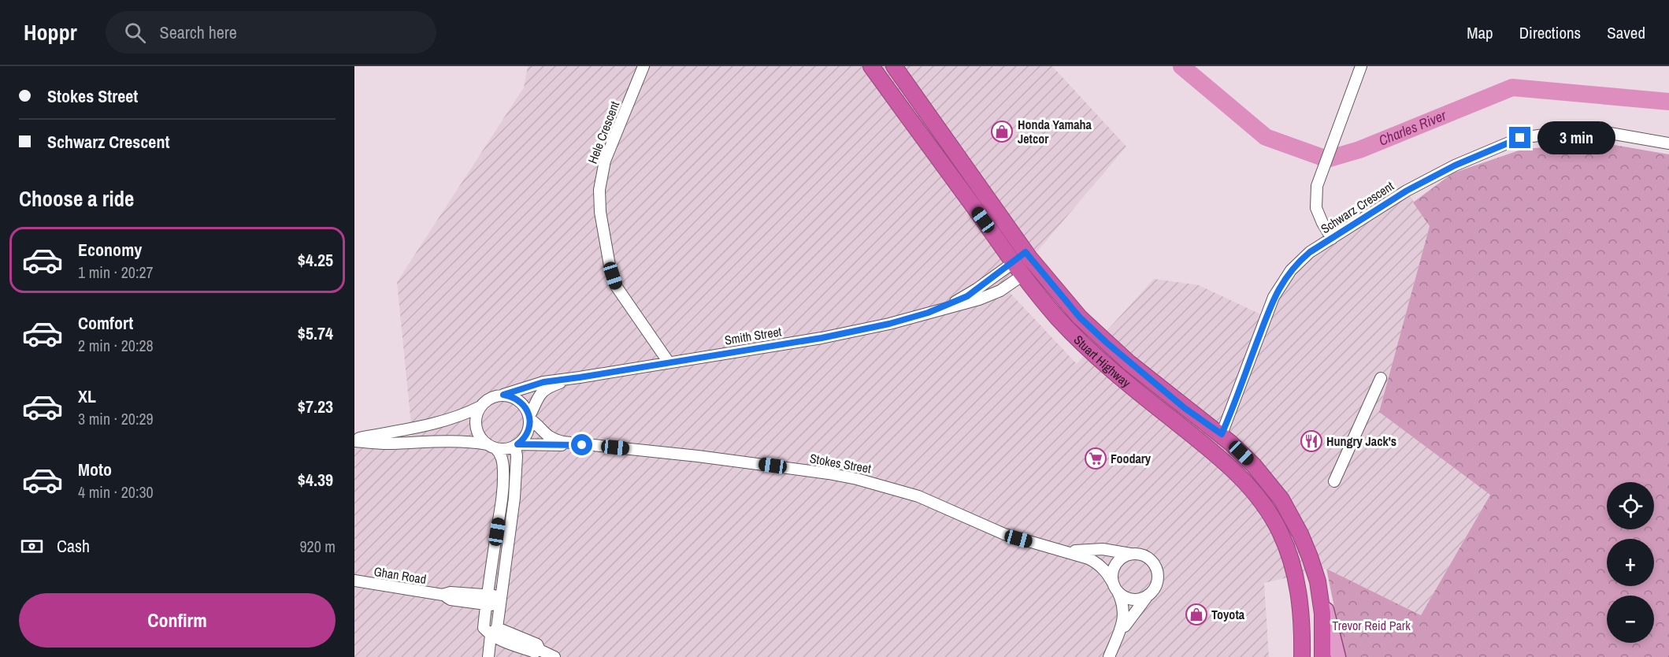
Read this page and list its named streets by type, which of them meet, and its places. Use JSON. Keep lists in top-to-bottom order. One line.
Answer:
{"streets":{"highway":["Stuart Highway"],"street":["Hele Crescent","Schwarz Crescent","Smith Street","Stokes Street","Ghan Road"]},"crossings":[["Hele Crescent","Smith Street"],["Schwarz Crescent","Stuart Highway"],["Smith Street","Stuart Highway"],["Smith Street","Stokes Street"]],"water":["Charles River"],"parks":["Trevor Reid Park"],"places":{"shop":["Honda Yamaha Jetcor","Toyota"],"restaurant":["Hungry Jack's"],"supermarket":["Foodary"]},"page":{"header":"Hoppr","search":"Search here","nav":["Map","Directions","Saved"],"banner":["Stokes Street","Schwarz Crescent"],"bubble":"3 min","heading":"Choose a ride","list":[{"name":"Economy","note":"1 min · 20:27","value":"$4.25"},{"name":"Comfort","note":"2 min · 20:28","value":"$5.74"},{"name":"XL","note":"3 min · 20:29","value":"$7.23"},{"name":"Moto","note":"4 min · 20:30","value":"$4.39"}],"map_buttons":["+","−"],"pay":["Cash","920 m"],"buttons":"Confirm"}}
